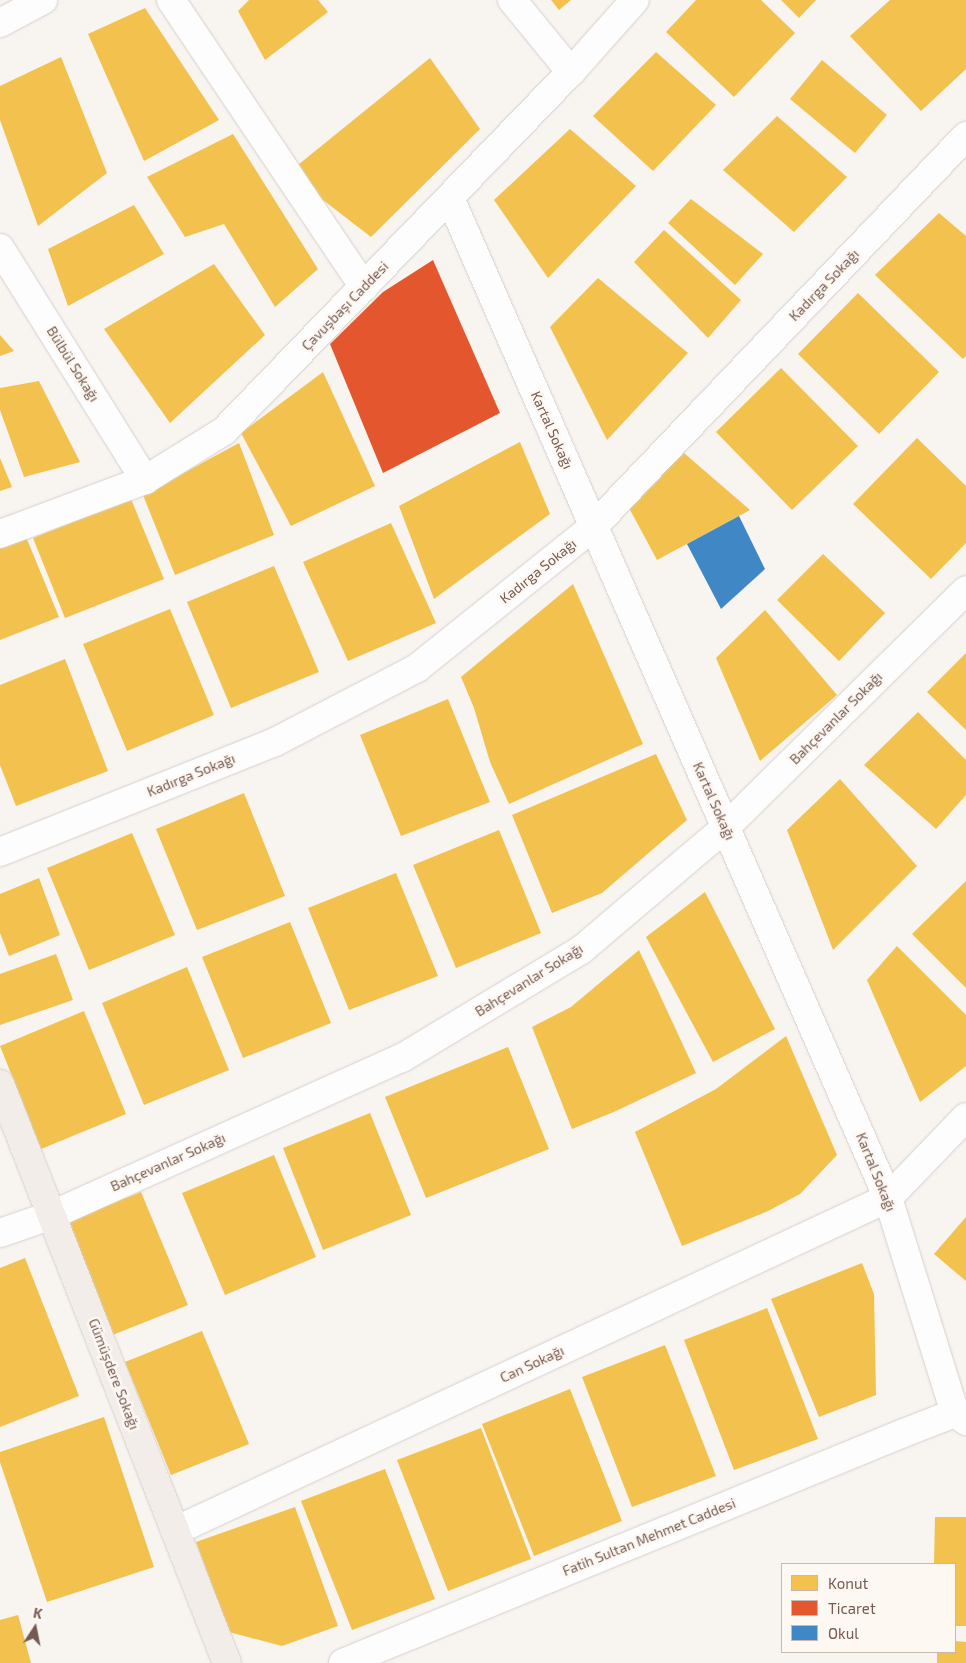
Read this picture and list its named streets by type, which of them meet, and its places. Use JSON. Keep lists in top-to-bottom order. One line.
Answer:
{"streets":{"main road":["Gümüşdere Sokağı"],"street":["Kadırga Sokağı","Çavuşbaşı Caddesi","Bülbül Sokağı","Kartal Sokağı","Bahçevanlar Sokağı","Can Sokağı","Fatih Sultan Mehmet Caddesi"]},"crossings":[["Kadırga Sokağı","Kartal Sokağı"],["Çavuşbaşı Caddesi","Bülbül Sokağı"],["Çavuşbaşı Caddesi","Kartal Sokağı"],["Kartal Sokağı","Bahçevanlar Sokağı"],["Kartal Sokağı","Can Sokağı"],["Kartal Sokağı","Fatih Sultan Mehmet Caddesi"],["Bahçevanlar Sokağı","Gümüşdere Sokağı"],["Can Sokağı","Gümüşdere Sokağı"]],"legend":["Konut","Ticaret","Okul"],"north":"top"}
